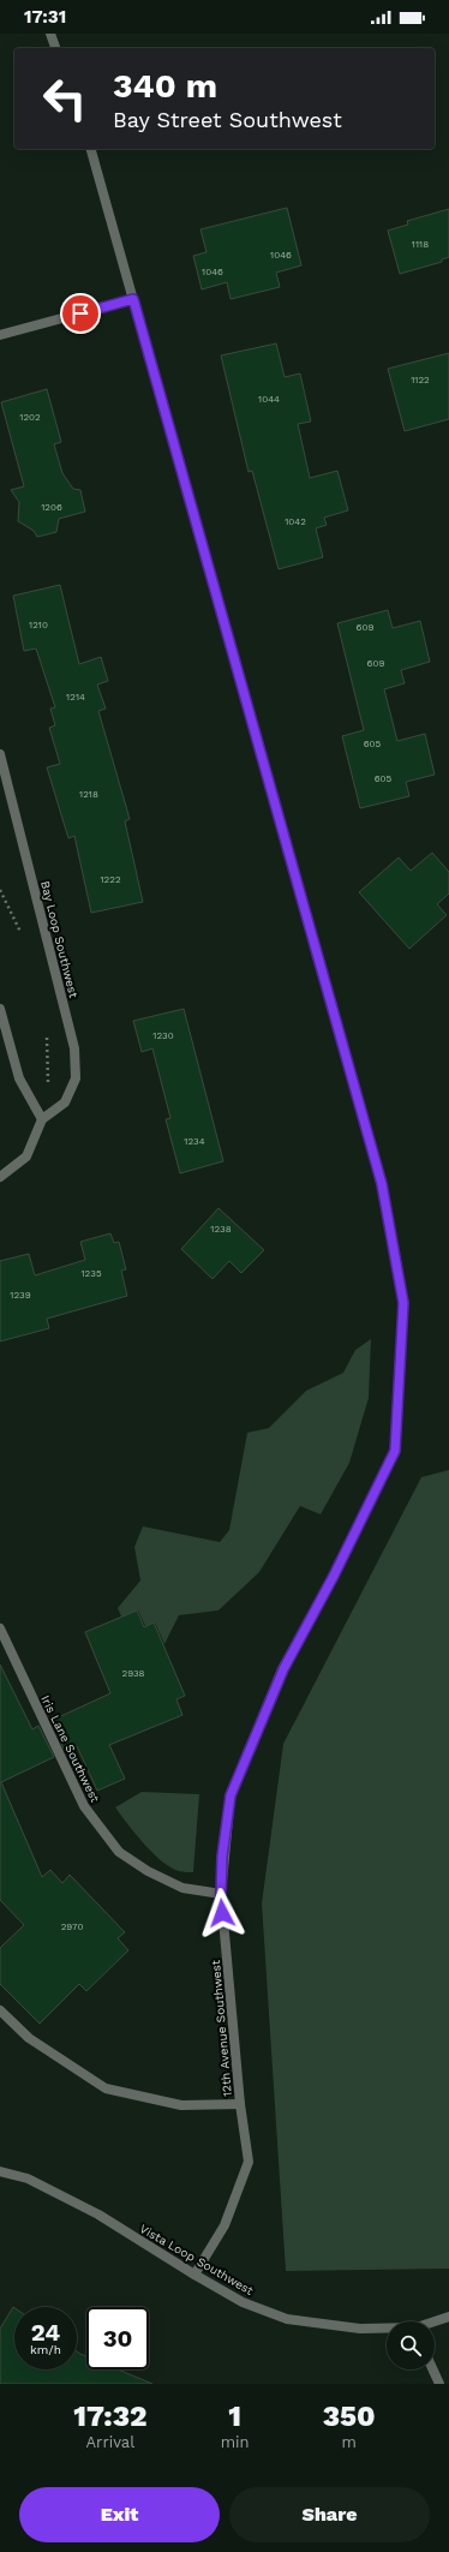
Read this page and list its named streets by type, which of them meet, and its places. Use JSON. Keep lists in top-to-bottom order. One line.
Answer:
{"streets":{"street":["Bay Loop Southwest","Iris Lane Southwest","12th Avenue Southwest","Vista Loop Southwest"]},"crossings":[["Iris Lane Southwest","12th Avenue Southwest"],["12th Avenue Southwest","Vista Loop Southwest"]],"house_numbers":["1118","1046","1046","1122","1044","1202","1206","1042","1210","609","609","1214","605","605","1218","1222","1230","1234","1238","1235","1239","2938","2970"],"page":{"status":"17:31","turn":["340 m","Bay Street Southwest"],"speed":"24 km/h","limit":"30","eta":["17:32","Arrival","1","min","350","m"],"buttons":["Exit","Share"]}}
